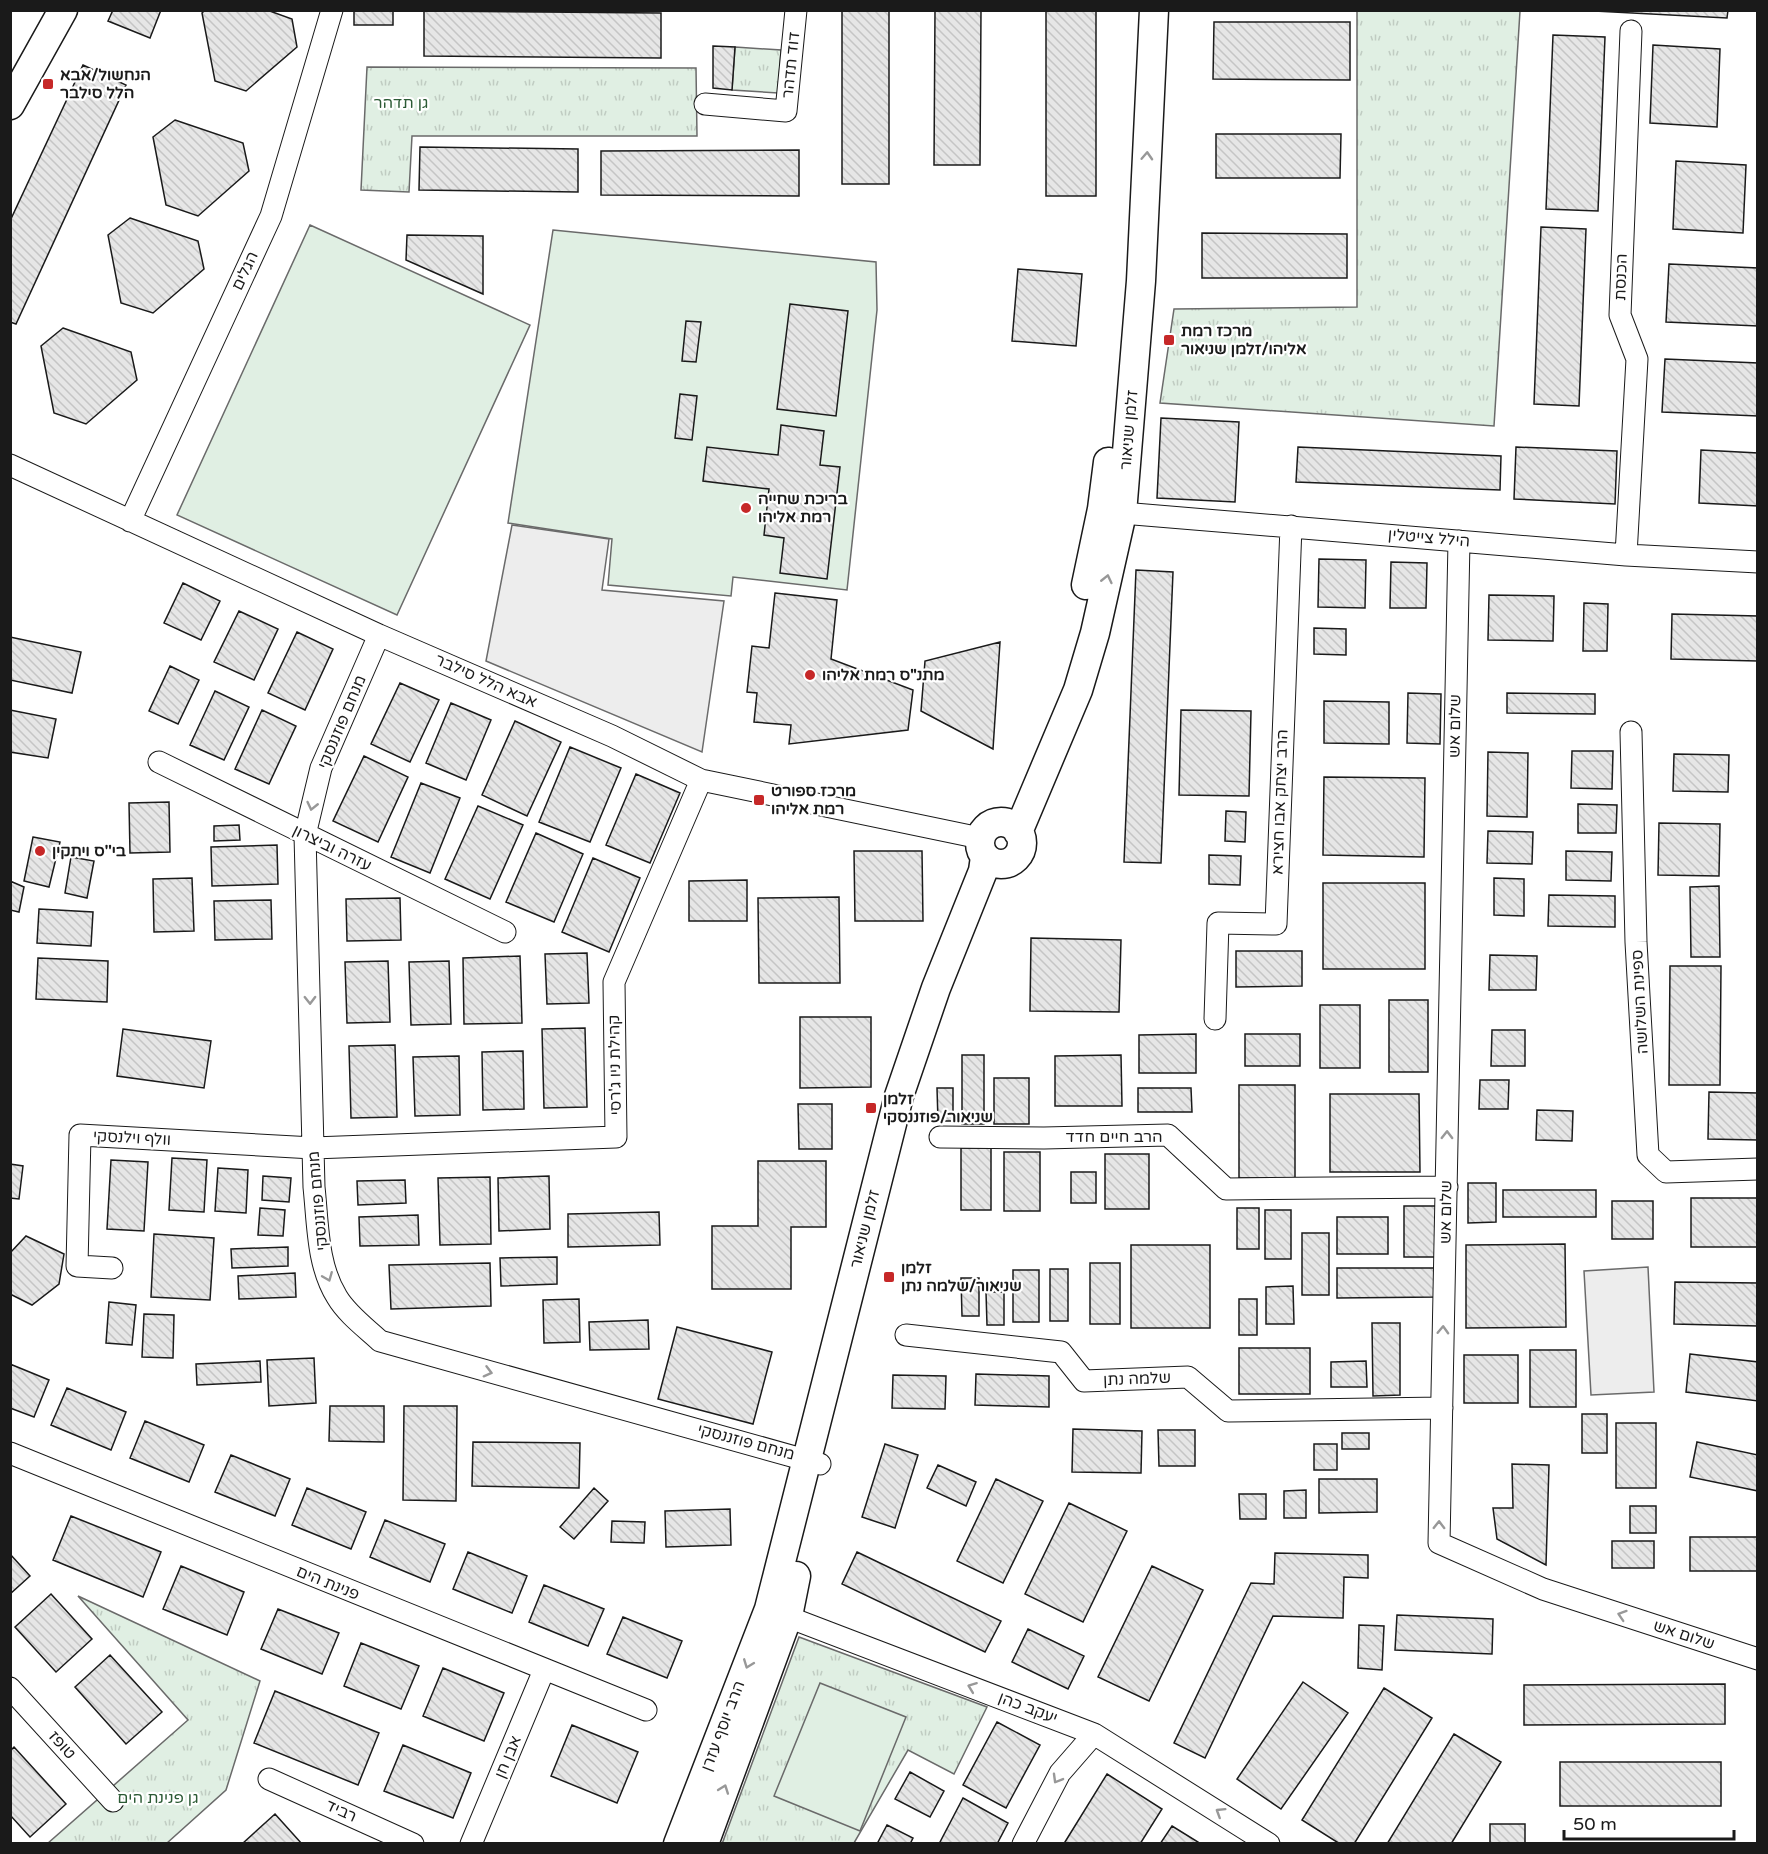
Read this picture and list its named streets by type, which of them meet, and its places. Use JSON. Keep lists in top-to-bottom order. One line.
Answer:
{"streets":{"street":["דוד תדהר","הגלים","הכנסת","זלמן שניאור","הילל צייטלין","אבא הלל סילבר","מנחם פוזננסקי","שלום אש","הרב יצחק אבו חצירא","עזרה וביצרון","ספינת השלושה","קהילת ניו ג'רסי","הרב חיים חדד","וולף וילנסקי","שלמה נתן","פנינת הים","יעקב כהן","הרב יוסף עזרן","טופז","אבן חן","רביד"]},"crossings":[["הגלים","אבא הלל סילבר"],["הכנסת","הילל צייטלין"],["זלמן שניאור","הילל צייטלין"],["זלמן שניאור","אבא הלל סילבר"],["זלמן שניאור","מנחם פוזננסקי"],["זלמן שניאור","יעקב כהן"],["זלמן שניאור","הרב יוסף עזרן"],["הילל צייטלין","שלום אש"],["הילל צייטלין","הרב יצחק אבו חצירא"],["אבא הלל סילבר","מנחם פוזננסקי"],["אבא הלל סילבר","קהילת ניו ג'רסי"],["מנחם פוזננסקי","עזרה וביצרון"],["מנחם פוזננסקי","קהילת ניו ג'רסי"],["מנחם פוזננסקי","וולף וילנסקי"],["שלום אש","הרב חיים חדד"],["שלום אש","שלמה נתן"],["קהילת ניו ג'רסי","וולף וילנסקי"],["פנינת הים","אבן חן"],["יעקב כהן","הרב יוסף עזרן"]],"one_way":["שלום אש","יעקב כהן"],"parks":["גן תדהר","גן פנינת הים"],"places":{"transit":["הנחשול/אבא הלל סילבר","מרכז רמת אליהו/זלמן שניאור","מרכז ספורט רמת אליהו","זלמן שניאור/פוזננסקי","זלמן שניאור/שלמה נתן"],"other":["בריכת שחייה רמת אליהו","מתנ\"ס רמת אליהו","בי''ס ויתקין"]},"scale_bar":"50 m"}
